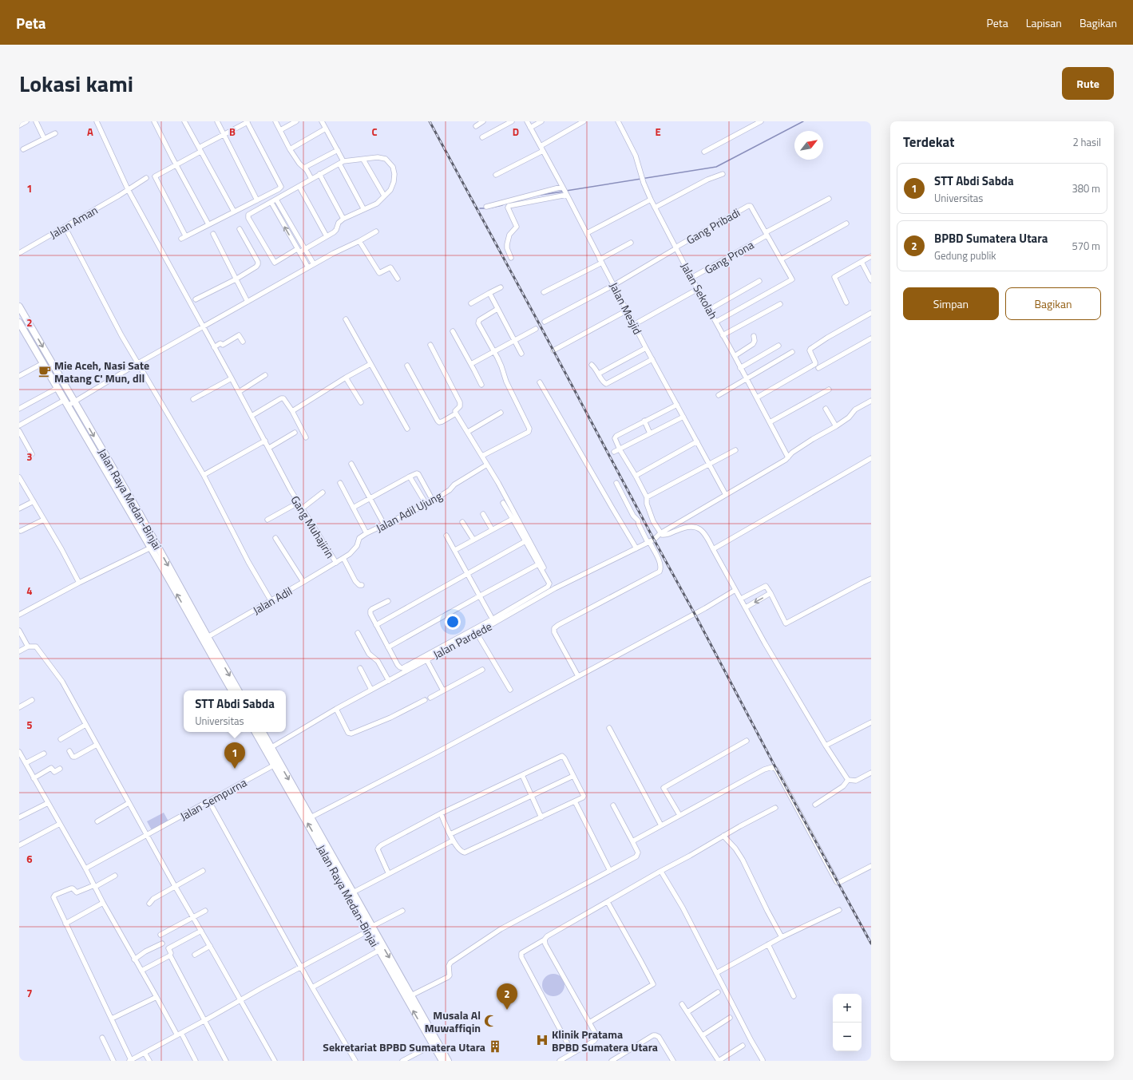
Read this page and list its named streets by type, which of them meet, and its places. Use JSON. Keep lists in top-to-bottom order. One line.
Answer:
{"streets":{"highway":["Jalan Raya Medan-Binjai"],"street":["Jalan Aman","Gang Pribadi","Gang Prona","Jalan Sekolah","Jalan Mesjid","Jalan Adil Ujung","Gang Muhajirin","Jalan Adil","Jalan Pardede","Jalan Sempurna"]},"crossings":[["Jalan Aman","Gang Muhajirin"],["Gang Pribadi","Gang Prona"],["Gang Pribadi","Jalan Sekolah"],["Gang Pribadi","Jalan Mesjid"],["Gang Prona","Jalan Sekolah"],["Jalan Sekolah","Jalan Pardede"],["Jalan Mesjid","Jalan Pardede"],["Jalan Raya Medan-Binjai","Jalan Adil"],["Jalan Raya Medan-Binjai","Jalan Pardede"],["Jalan Raya Medan-Binjai","Jalan Sempurna"],["Jalan Adil Ujung","Gang Muhajirin"],["Jalan Adil Ujung","Jalan Adil"],["Gang Muhajirin","Jalan Adil"]],"places":{"cafe":["Mie Aceh, Nasi Sate Matang C' Mun, dll"],"mosque":["Musala Al Muwaffiqin"],"hospital":["Klinik Pratama BPBD Sumatera Utara"],"building":["Sekretariat BPBD Sumatera Utara"]},"north":"top right","page":{"header":"Peta","nav":["Peta","Lapisan","Bagikan"],"title":"Lokasi kami","buttons":["Rute",["Simpan","Bagikan"]],"heading":["Terdekat","2 hasil"],"list":[{"mark":"1","name":"STT Abdi Sabda","note":"Universitas","value":"380 m"},{"mark":"2","name":"BPBD Sumatera Utara","note":"Gedung publik","value":"570 m"}],"popup":["STT Abdi Sabda","Universitas"],"pins":["1","2"],"map_buttons":["+","−"]},"grid":{"columns":["A","B","C","D","E"],"rows":["1","2","3","4","5","6","7"]}}
